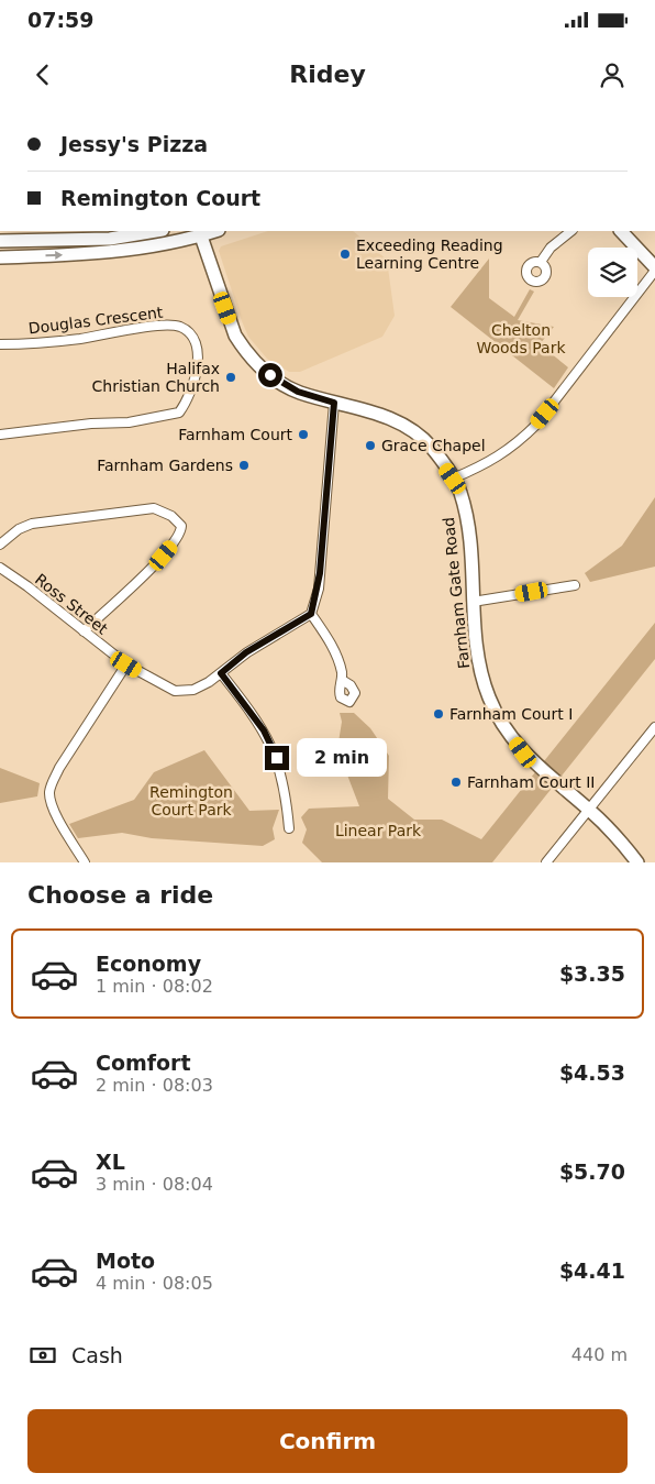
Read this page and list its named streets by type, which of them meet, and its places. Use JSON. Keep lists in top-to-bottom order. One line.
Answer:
{"streets":{"street":["Douglas Crescent","Farnham Gate Road","Ross Street"]},"parks":["Chelton Woods Park","Remington Court Park","Linear Park"],"places":["Exceeding Reading Learning Centre","Halifax Christian Church","Farnham Court","Grace Chapel","Farnham Gardens","Farnham Court I","Farnham Court II"],"page":{"status":"07:59","header":"Ridey","banner":["Jessy's Pizza","Remington Court"],"bubble":"2 min","heading":"Choose a ride","list":[{"name":"Economy","note":"1 min · 08:02","value":"$3.35"},{"name":"Comfort","note":"2 min · 08:03","value":"$4.53"},{"name":"XL","note":"3 min · 08:04","value":"$5.70"},{"name":"Moto","note":"4 min · 08:05","value":"$4.41"}],"pay":["Cash","440 m"],"buttons":"Confirm"}}
